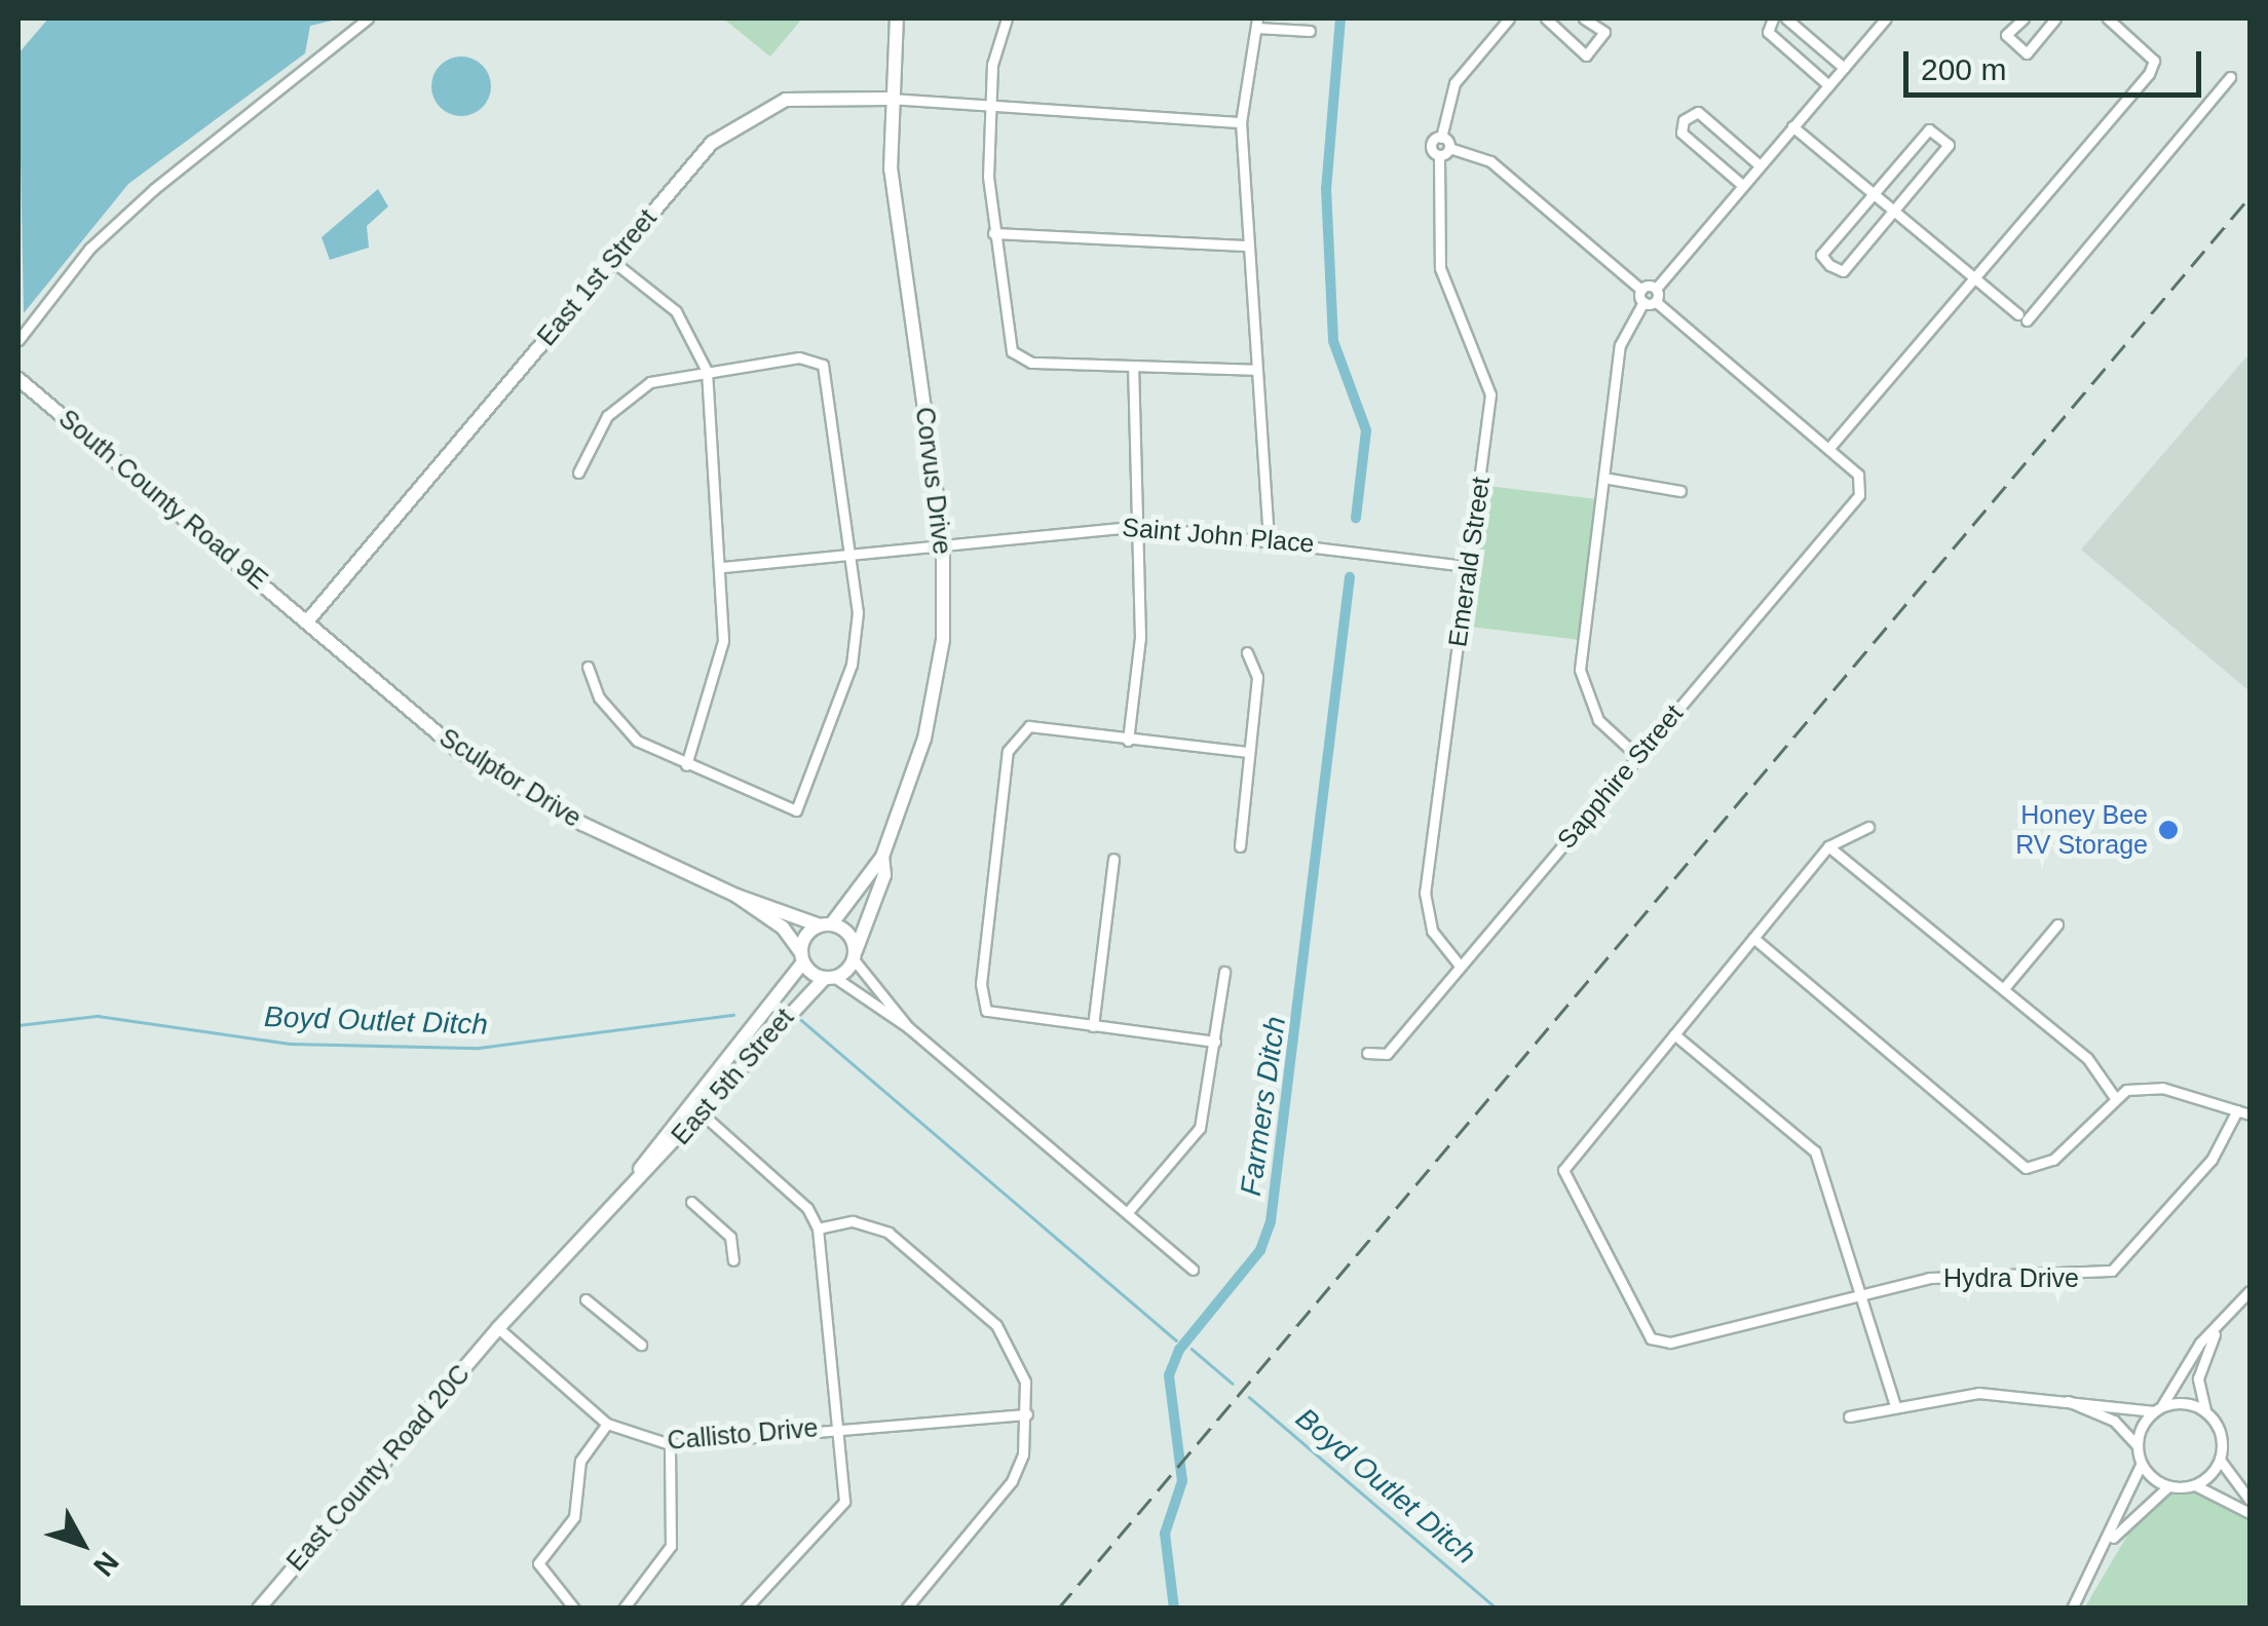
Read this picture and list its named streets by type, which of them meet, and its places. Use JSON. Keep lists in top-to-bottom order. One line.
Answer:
{"streets":{"street":["East 1st Street","Corvus Drive","South County Road 9E","Saint John Place","Emerald Street","Sapphire Street","Sculptor Drive","East 5th Street","Hydra Drive","Callisto Drive","East County Road 20C"]},"crossings":[["East 1st Street","Corvus Drive"],["East 1st Street","South County Road 9E"],["East 1st Street","Sculptor Drive"],["Corvus Drive","Saint John Place"],["Corvus Drive","Sculptor Drive"],["Corvus Drive","East 5th Street"],["South County Road 9E","Sculptor Drive"],["Saint John Place","Emerald Street"],["Emerald Street","Sapphire Street"],["Sculptor Drive","East 5th Street"],["East 5th Street","Callisto Drive"],["East 5th Street","East County Road 20C"],["Callisto Drive","East County Road 20C"]],"water":["Boyd Outlet Ditch","Farmers Ditch"],"places":["Honey Bee RV Storage"],"scale_bar":"200 m","north":"bottom right"}
